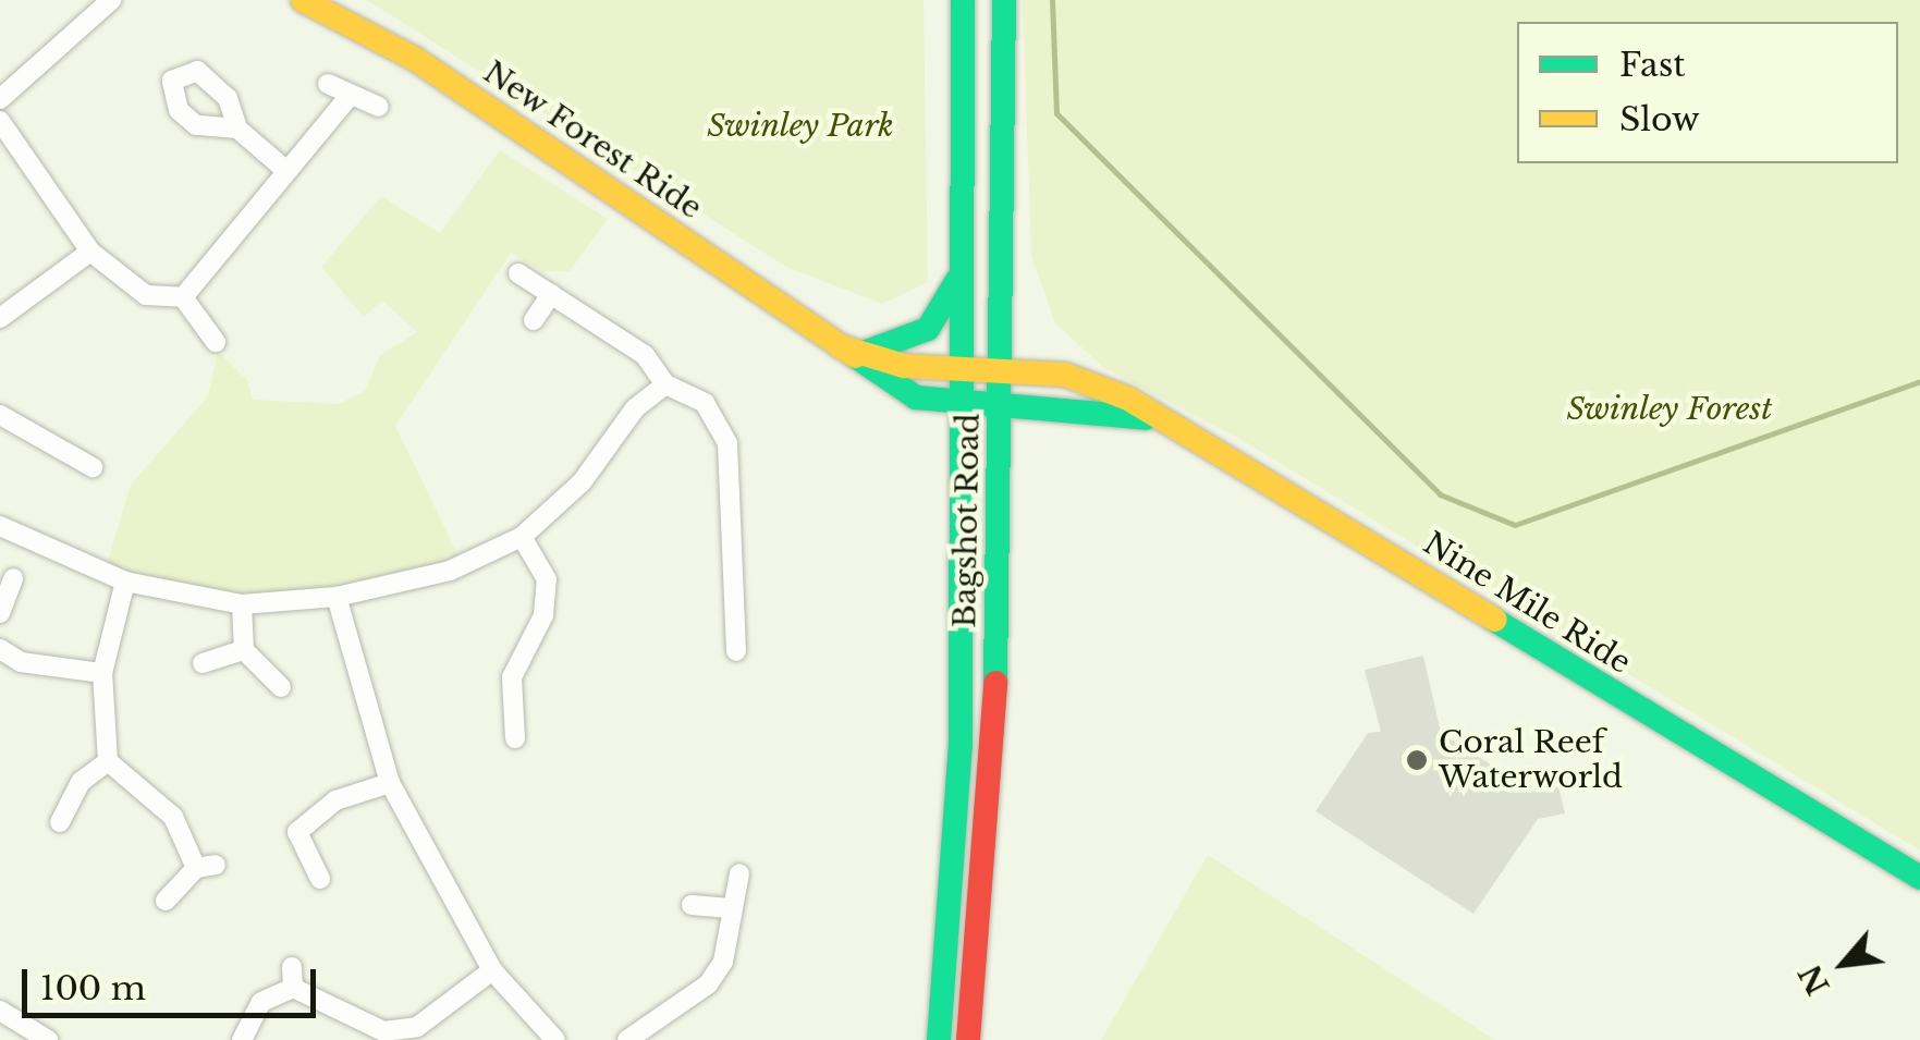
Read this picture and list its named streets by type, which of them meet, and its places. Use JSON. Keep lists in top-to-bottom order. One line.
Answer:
{"streets":{"main road":["New Forest Ride","Bagshot Road","Nine Mile Ride"]},"crossings":[["New Forest Ride","Bagshot Road"],["New Forest Ride","Nine Mile Ride"],["Bagshot Road","Nine Mile Ride"]],"parks":["Swinley Park","Swinley Forest"],"places":["Coral Reef Waterworld"],"legend":["Fast","Slow"],"scale_bar":"100 m","north":"bottom left"}
